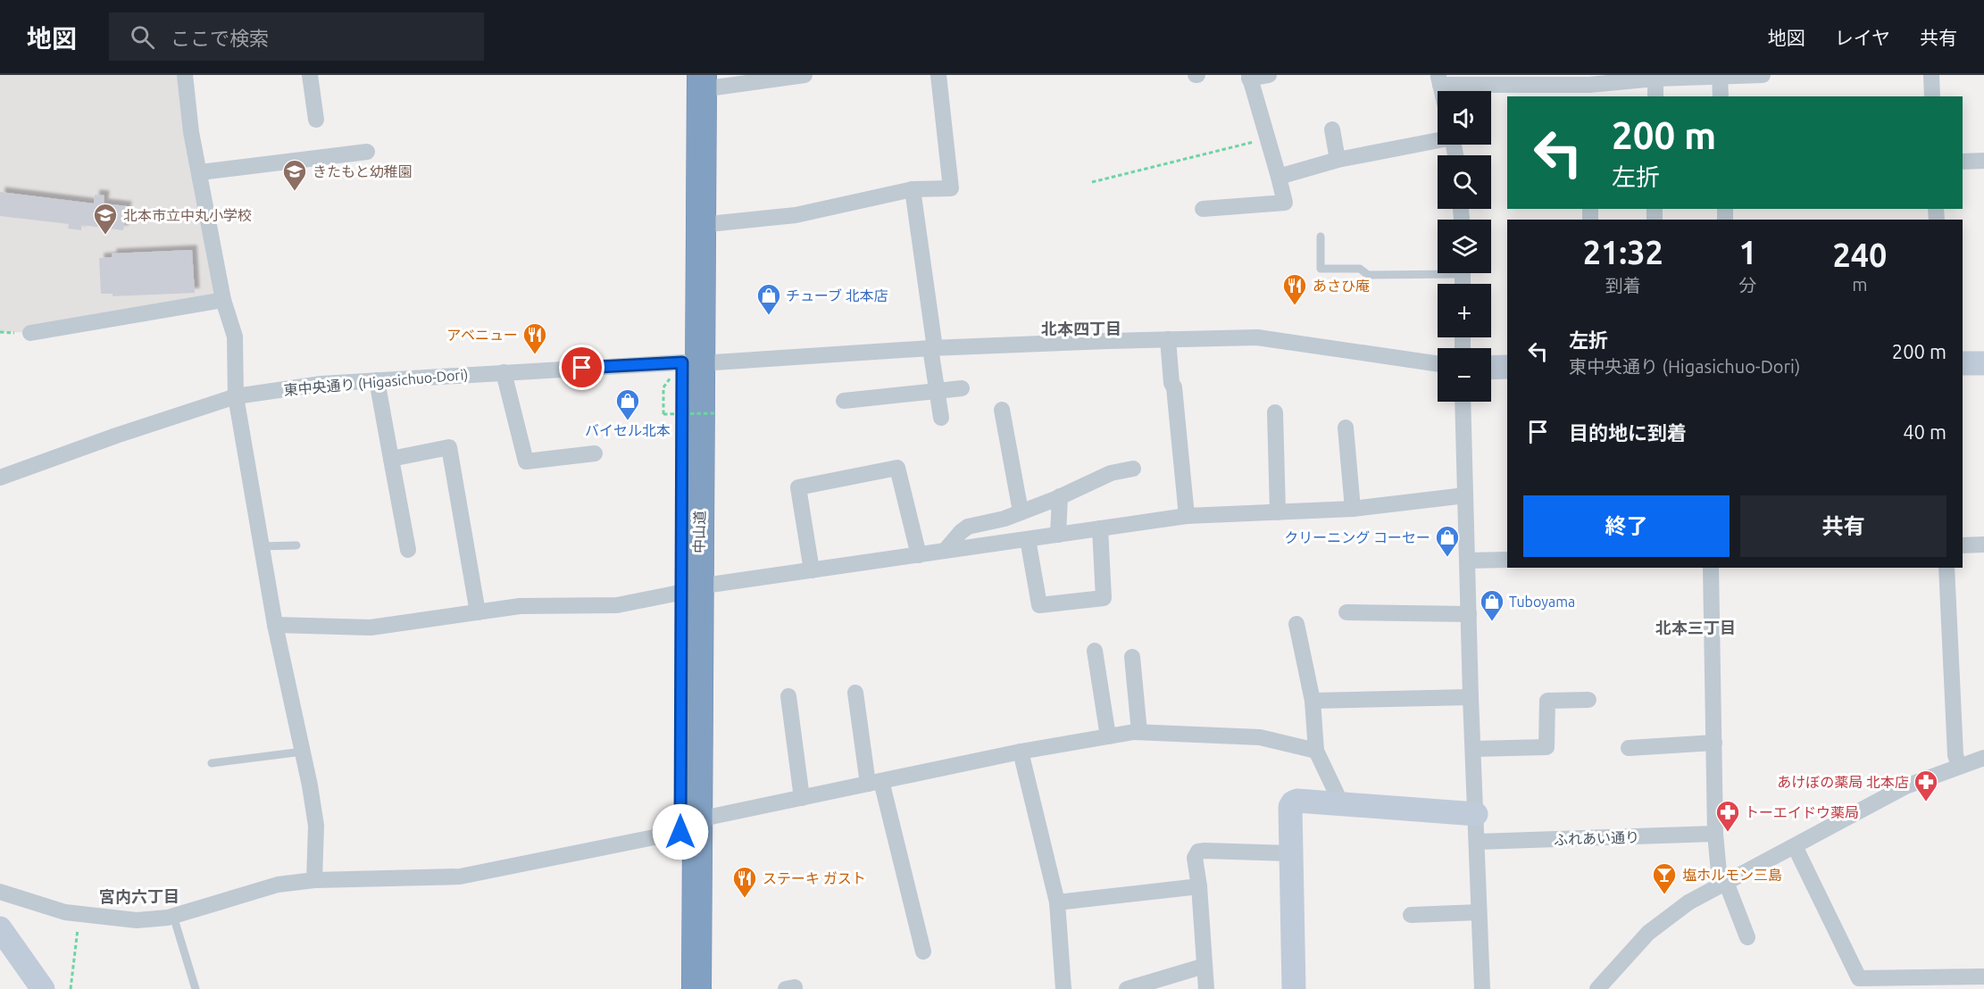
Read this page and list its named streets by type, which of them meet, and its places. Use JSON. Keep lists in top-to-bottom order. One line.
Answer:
{"streets":{"highway":["中山道"],"street":["東中央通り (Higasichuo-Dori)","ふれあい通り"]},"crossings":[["東中央通り (Higasichuo-Dori)","中山道"]],"districts":["北本四丁目","北本三丁目","宮内六丁目"],"places":{"school or university":["きたもと幼稚園","北本市立中丸小学校"],"restaurant":["あさひ庵","アベニュー","ステーキ ガスト"],"shop":["チューブ 北本店","バイセル北本","クリーニング コーセー","Tuboyama"],"pharmacy":["あけぼの薬局 北本店","トーエイドウ薬局"],"bar":["塩ホルモン三島"]},"page":{"header":"地図","search":"ここで検索","nav":["地図","レイヤ","共有"],"map_buttons":["+","−"],"turn":["200 m","左折"],"eta":["21:32","到着","1","分","240","m"],"list":[{"name":"左折","note":"東中央通り (Higasichuo-Dori)","value":"200 m"},{"name":"目的地に到着","value":"40 m"}],"buttons":["終了","共有"]}}
